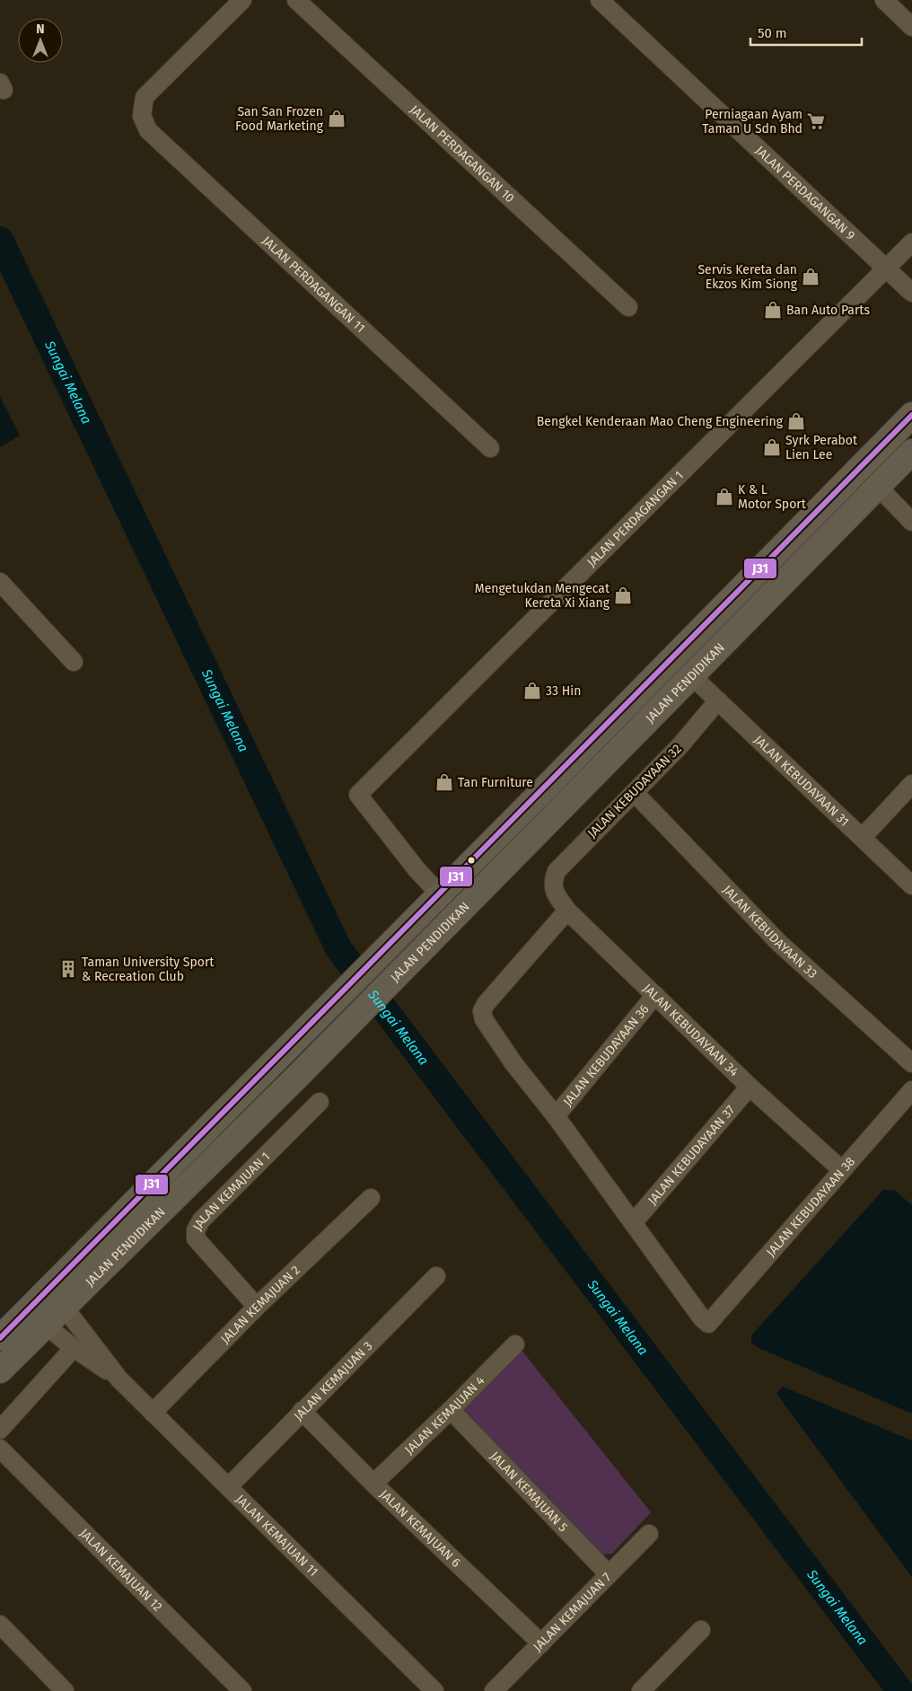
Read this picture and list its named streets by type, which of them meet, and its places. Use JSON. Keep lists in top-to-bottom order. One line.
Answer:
{"streets":{"main road":["JALAN PENDIDIKAN"],"street":["JALAN PERDAGANGAN 10","JALAN PERDAGANGAN 9","JALAN PERDAGANGAN 11","JALAN PERDAGANGAN 1","JALAN KEBUDAYAAN 31","JALAN KEBUDAYAAN 32","JALAN KEBUDAYAAN 33","JALAN KEBUDAYAAN 34","JALAN KEBUDAYAAN 36","JALAN KEBUDAYAAN 37","JALAN KEMAJUAN 1","JALAN KEBUDAYAAN 38","JALAN KEMAJUAN 2","JALAN KEMAJUAN 3","JALAN KEMAJUAN 4","JALAN KEMAJUAN 5","JALAN KEMAJUAN 6","JALAN KEMAJUAN 11","JALAN KEMAJUAN 12","JALAN KEMAJUAN 7"]},"crossings":[["JALAN PERDAGANGAN 9","JALAN PERDAGANGAN 1"],["JALAN PERDAGANGAN 1","JALAN PENDIDIKAN"],["JALAN PENDIDIKAN","JALAN KEBUDAYAAN 31"],["JALAN PENDIDIKAN","JALAN KEMAJUAN 11"],["JALAN KEBUDAYAAN 31","JALAN KEBUDAYAAN 32"],["JALAN KEBUDAYAAN 32","JALAN KEBUDAYAAN 33"],["JALAN KEBUDAYAAN 32","JALAN KEBUDAYAAN 34"],["JALAN KEBUDAYAAN 34","JALAN KEBUDAYAAN 36"],["JALAN KEBUDAYAAN 34","JALAN KEBUDAYAAN 37"],["JALAN KEBUDAYAAN 34","JALAN KEBUDAYAAN 38"],["JALAN KEBUDAYAAN 37","JALAN KEBUDAYAAN 38"],["JALAN KEMAJUAN 1","JALAN KEMAJUAN 2"],["JALAN KEMAJUAN 2","JALAN KEMAJUAN 11"],["JALAN KEMAJUAN 3","JALAN KEMAJUAN 6"],["JALAN KEMAJUAN 3","JALAN KEMAJUAN 11"],["JALAN KEMAJUAN 4","JALAN KEMAJUAN 5"],["JALAN KEMAJUAN 4","JALAN KEMAJUAN 6"],["JALAN KEMAJUAN 5","JALAN KEMAJUAN 7"],["JALAN KEMAJUAN 6","JALAN KEMAJUAN 7"]],"water":["Sungai Melana"],"places":{"shop":["San San Frozen Food Marketing","Servis Kereta dan Ekzos Kim Siong","Ban Auto Parts","Bengkel Kenderaan Mao Cheng Engineering","Syrk Perabot Lien Lee","K & L Motor Sport","Mengetukdan Mengecat Kereta Xi Xiang","33 Hin","Tan Furniture"],"supermarket":["Perniagaan Ayam Taman U Sdn Bhd"],"building":["Taman University Sport & Recreation Club"]},"lines":["transit line J31"],"scale_bar":"50 m","north":"top"}
